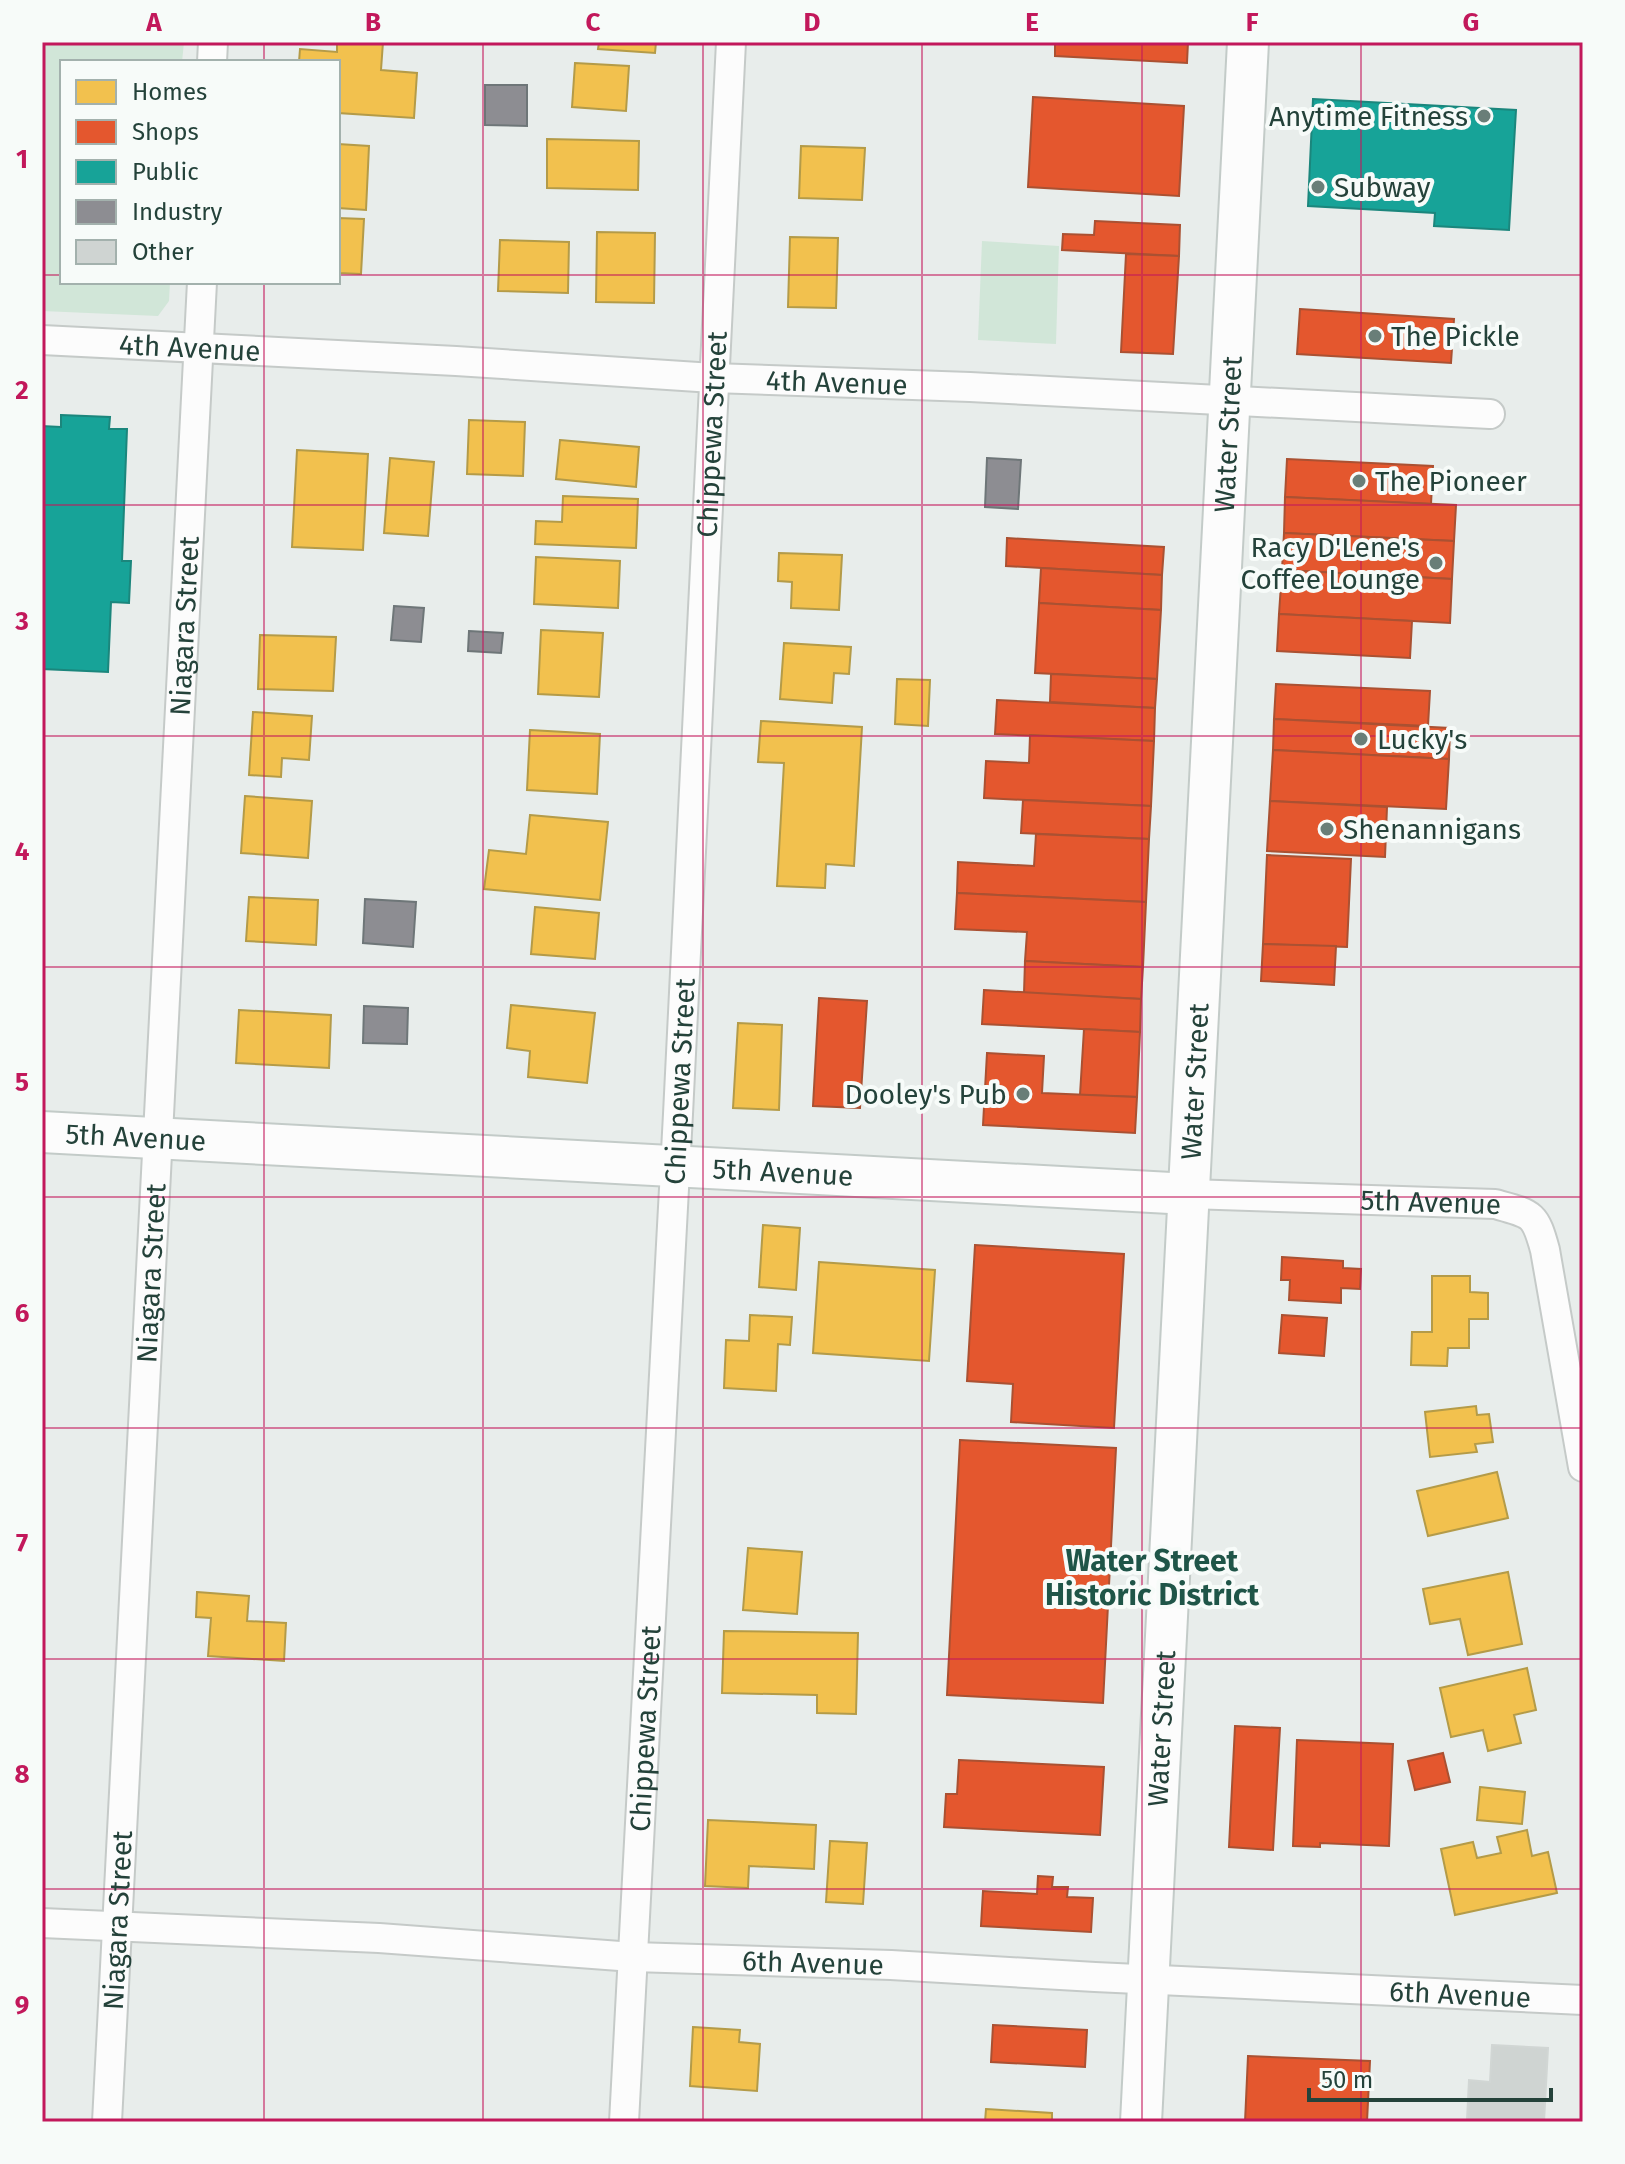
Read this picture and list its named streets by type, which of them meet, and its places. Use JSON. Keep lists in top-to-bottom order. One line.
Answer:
{"streets":{"main road":["Water Street","5th Avenue"],"street":["4th Avenue","Chippewa Street","Niagara Street","6th Avenue"]},"crossings":[["4th Avenue","Chippewa Street"],["4th Avenue","Water Street"],["4th Avenue","Niagara Street"],["Chippewa Street","5th Avenue"],["Chippewa Street","6th Avenue"],["Water Street","5th Avenue"],["Water Street","6th Avenue"],["Niagara Street","5th Avenue"],["Niagara Street","6th Avenue"]],"districts":["Water Street Historic District"],"places":["Anytime Fitness","Subway","The Pickle","The Pioneer","Racy D'Lene's Coffee Lounge","Lucky's","Shenannigans","Dooley's Pub"],"legend":["Homes","Shops","Public","Industry","Other"],"scale_bar":"50 m","grid":{"columns":["A","B","C","D","E","F","G"],"rows":["1","2","3","4","5","6","7","8","9"]}}
